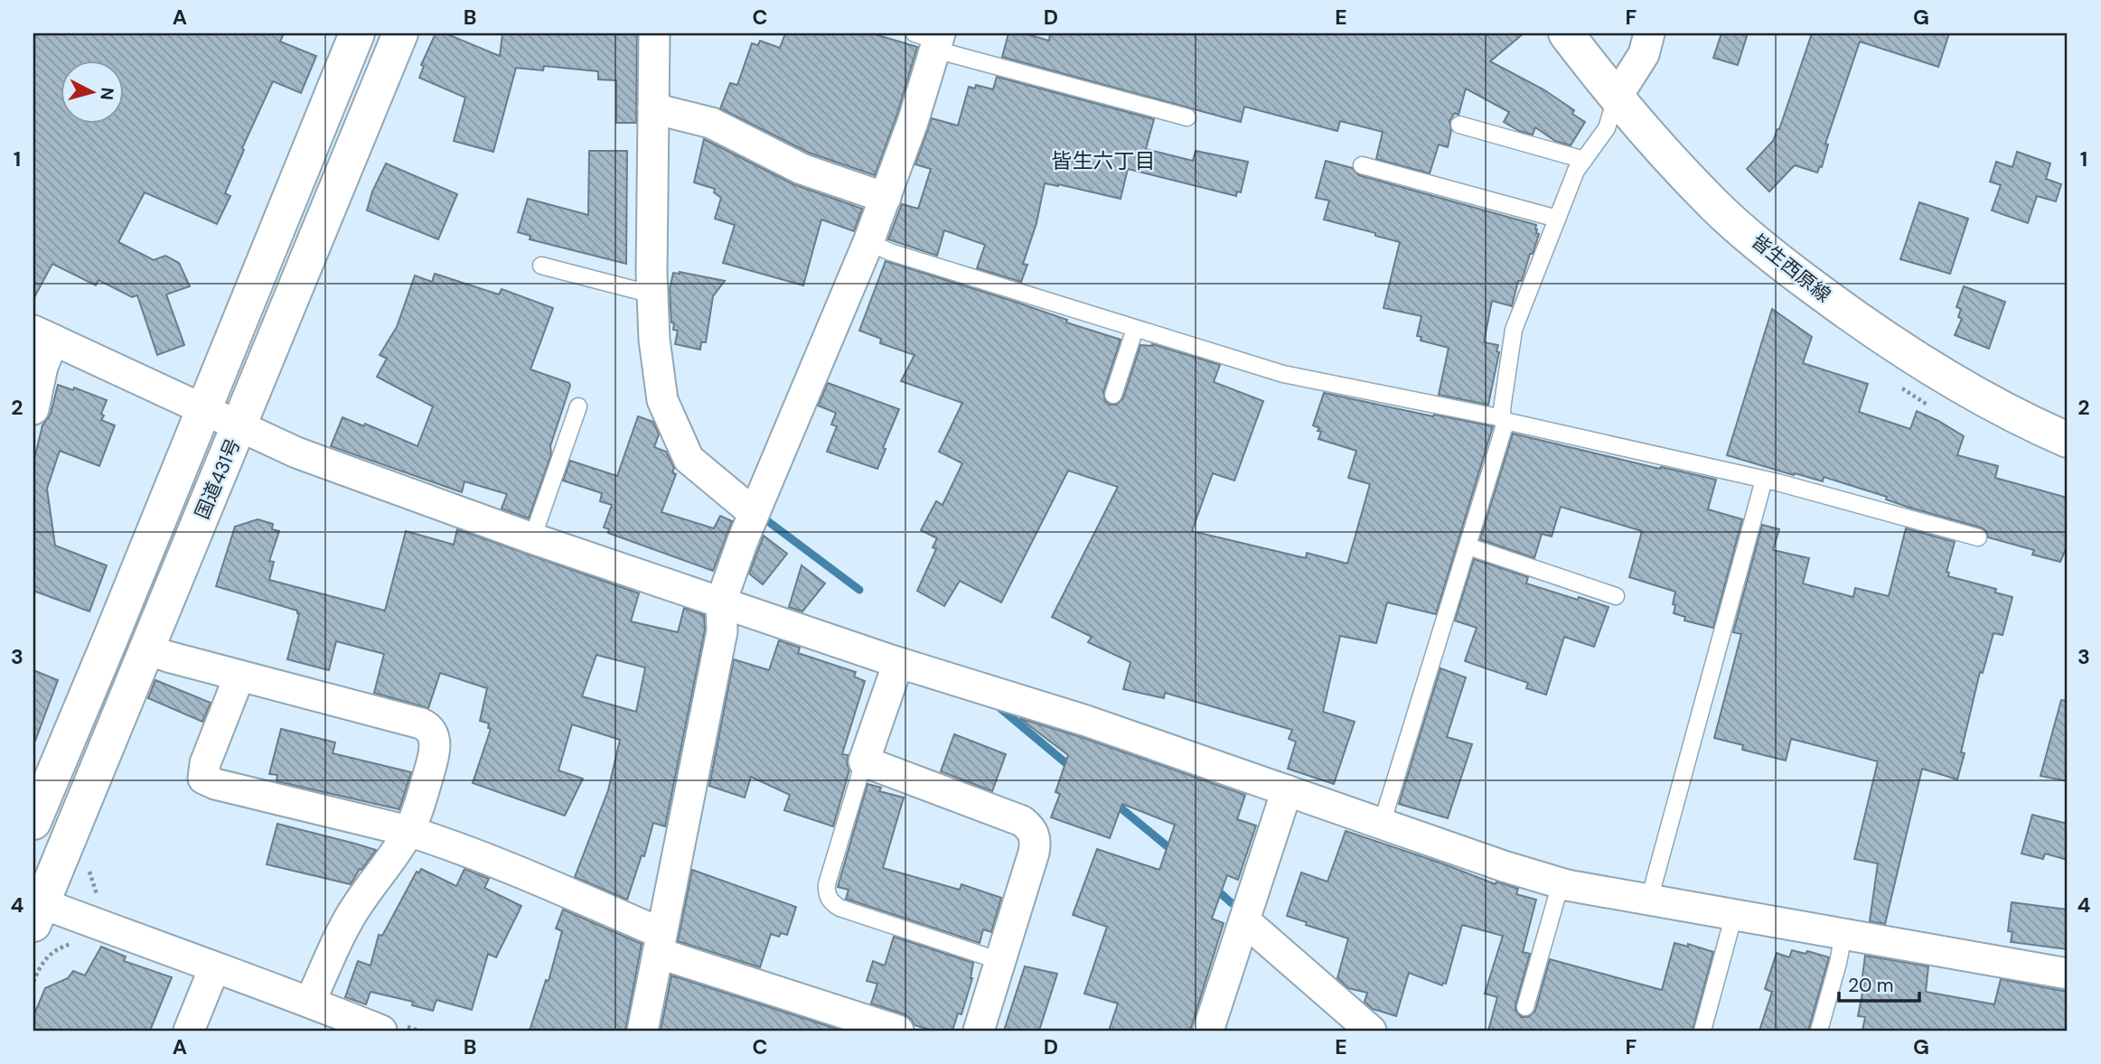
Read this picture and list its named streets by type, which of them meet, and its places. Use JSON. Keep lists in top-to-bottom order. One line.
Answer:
{"streets":{"main road":["皆生西原線","国道431号"]},"districts":["皆生六丁目"],"scale_bar":"20 m","north":"right","grid":{"columns":["A","B","C","D","E","F","G"],"rows":["1","2","3","4"]}}
